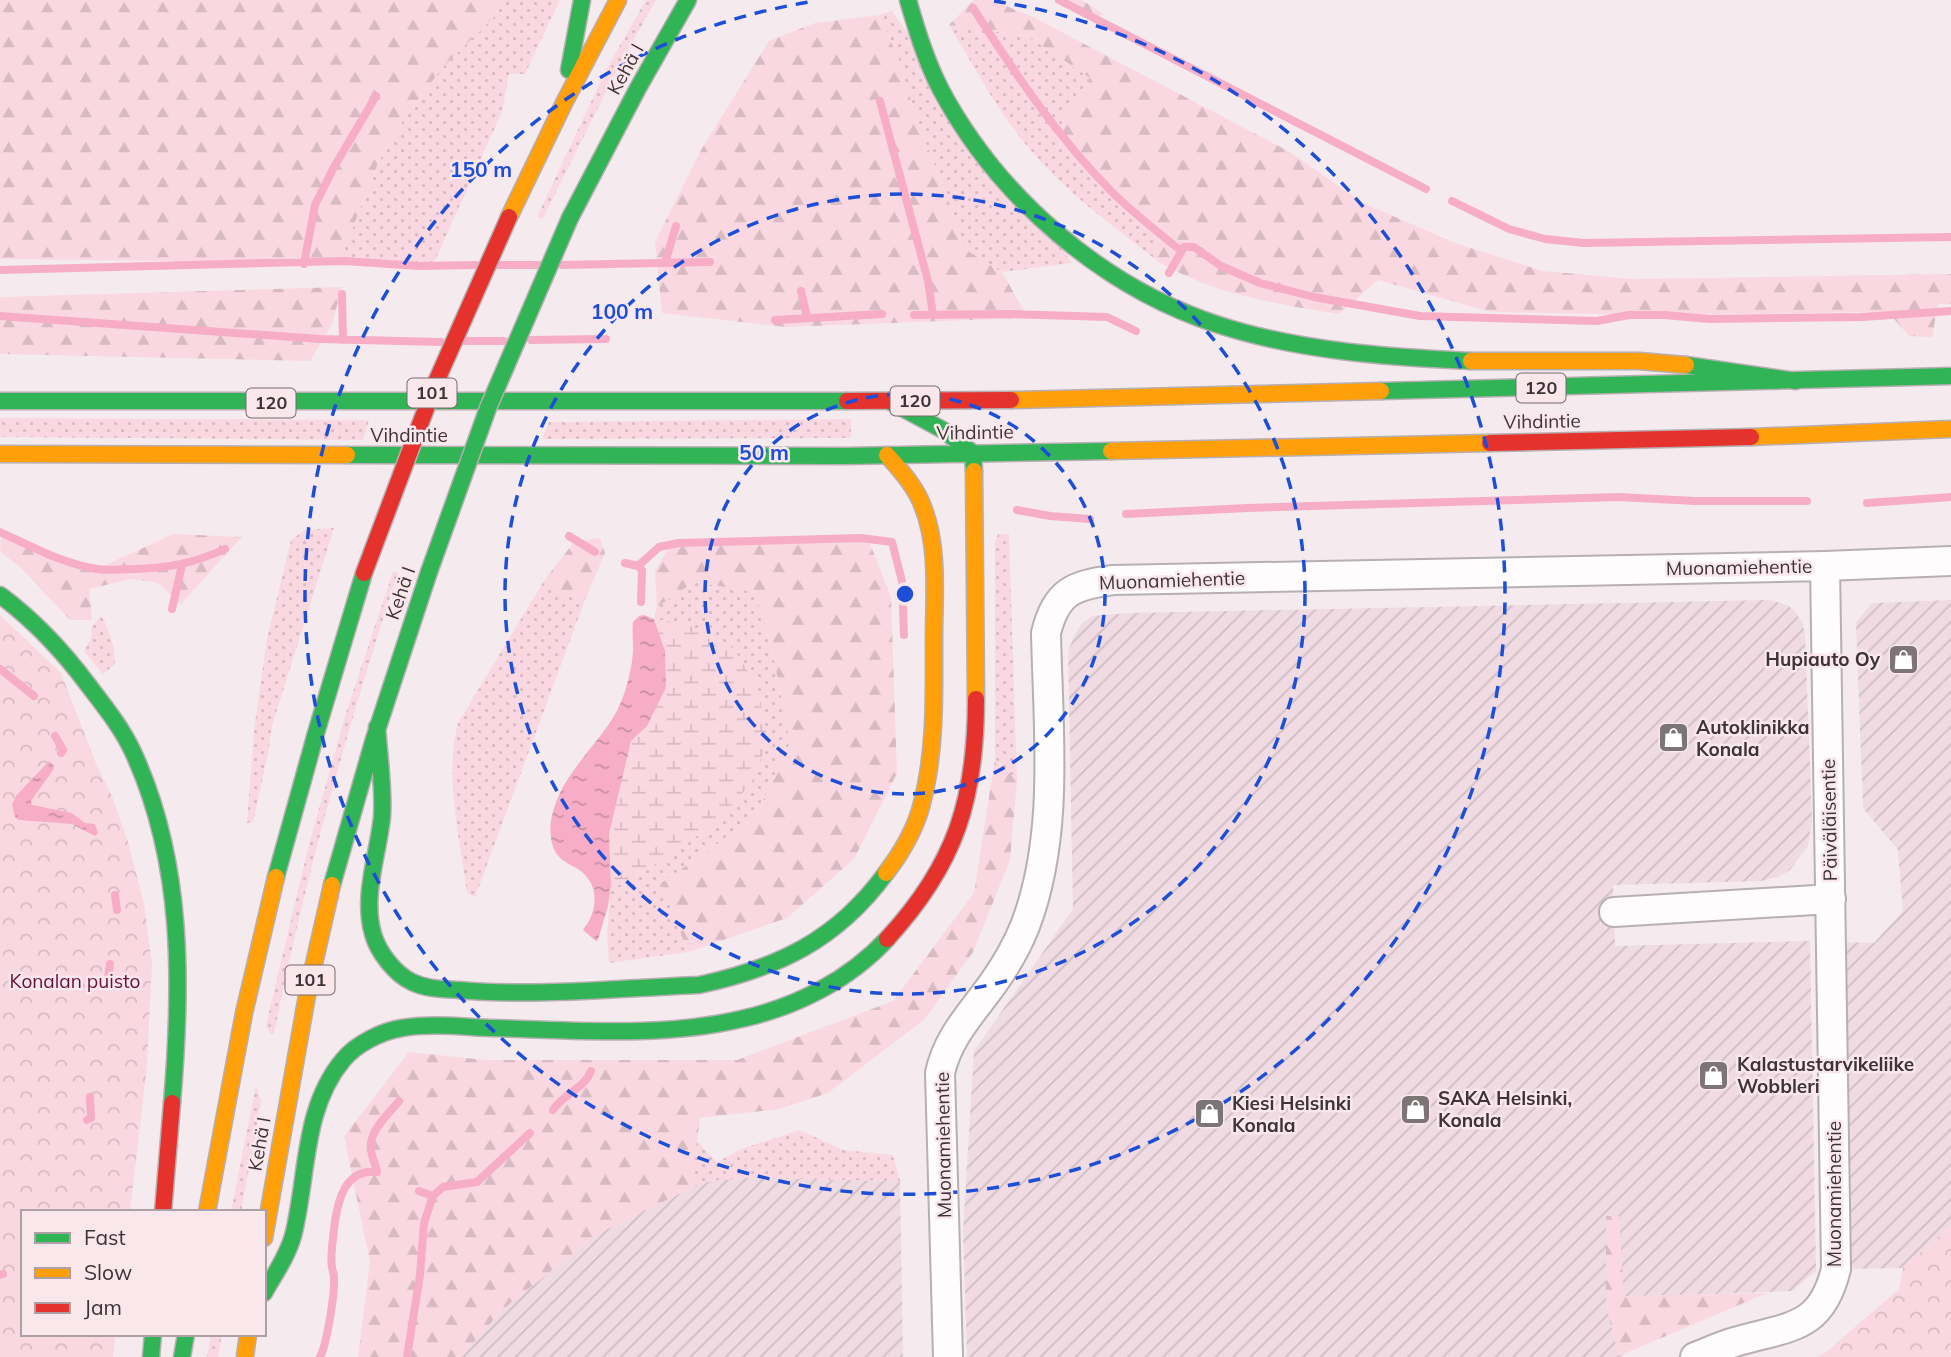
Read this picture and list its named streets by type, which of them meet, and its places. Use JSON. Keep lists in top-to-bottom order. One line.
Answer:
{"streets":{"main road":["Kehä I","120","101","Vihdintie"],"street":["Muonamiehentie","Päiväläisentie"]},"crossings":[["Muonamiehentie","Päiväläisentie"]],"parks":["Konalan puisto"],"places":{"shop":["Hupiauto Oy","Autoklinikka Konala","Kalastustarvikeliike Wobbleri","SAKA Helsinki, Konala","Kiesi Helsinki Konala"]},"legend":["Fast","Slow","Jam"],"rings":["150 m","100 m","50 m"]}
